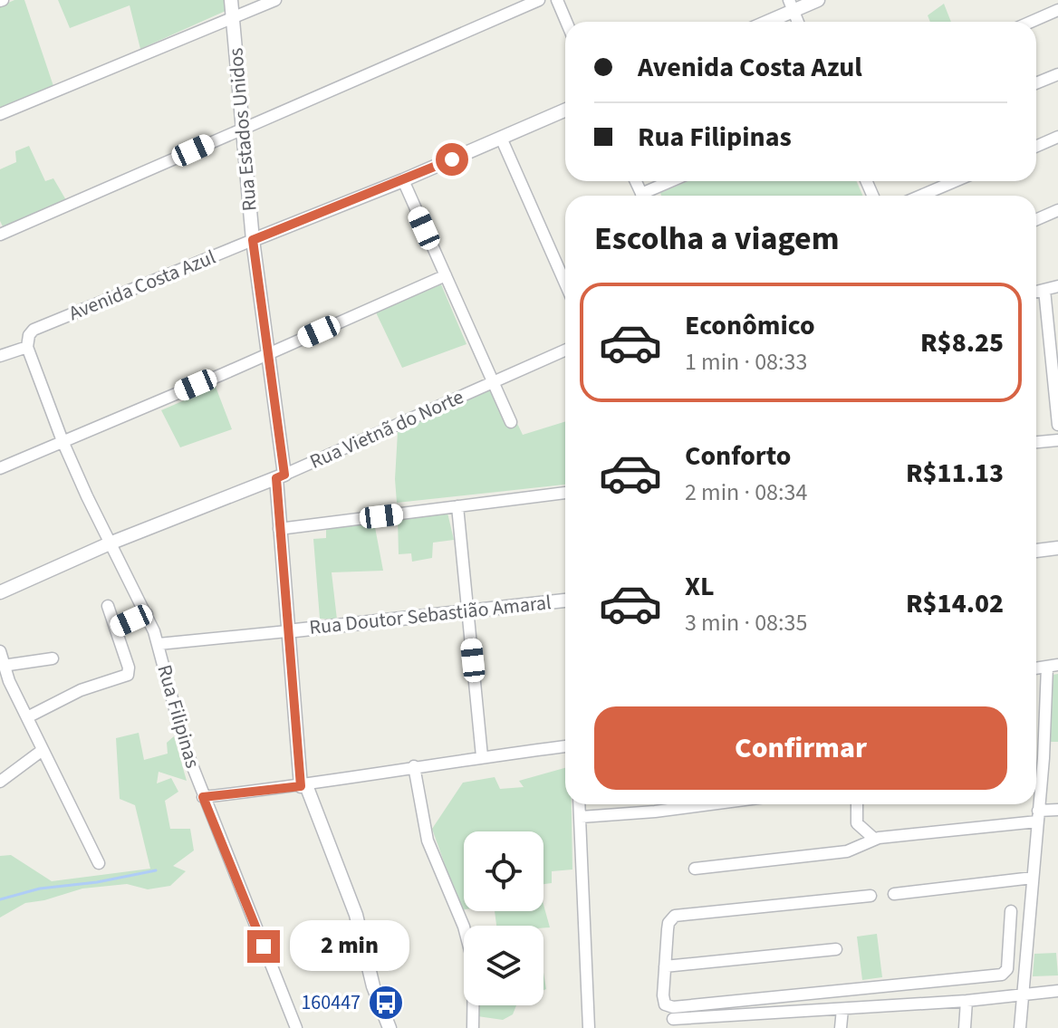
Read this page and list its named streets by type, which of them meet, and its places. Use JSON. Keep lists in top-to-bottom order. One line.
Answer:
{"streets":{"street":["Rua Estados Unidos","Avenida Costa Azul","Rua Vietnã do Norte","Rua Doutor Sebastião Amaral","Rua Filipinas"]},"crossings":[["Rua Estados Unidos","Avenida Costa Azul"],["Rua Estados Unidos","Rua Vietnã do Norte"],["Rua Estados Unidos","Rua Doutor Sebastião Amaral"],["Avenida Costa Azul","Rua Filipinas"],["Rua Vietnã do Norte","Rua Filipinas"],["Rua Doutor Sebastião Amaral","Rua Filipinas"]],"places":{"bus stop":["160447"]},"page":{"banner":["Avenida Costa Azul","Rua Filipinas"],"heading":"Escolha a viagem","list":[{"name":"Econômico","note":"1 min · 08:33","value":"R$8.25"},{"name":"Conforto","note":"2 min · 08:34","value":"R$11.13"},{"name":"XL","note":"3 min · 08:35","value":"R$14.02"}],"buttons":"Confirmar","bubble":"2 min"}}
